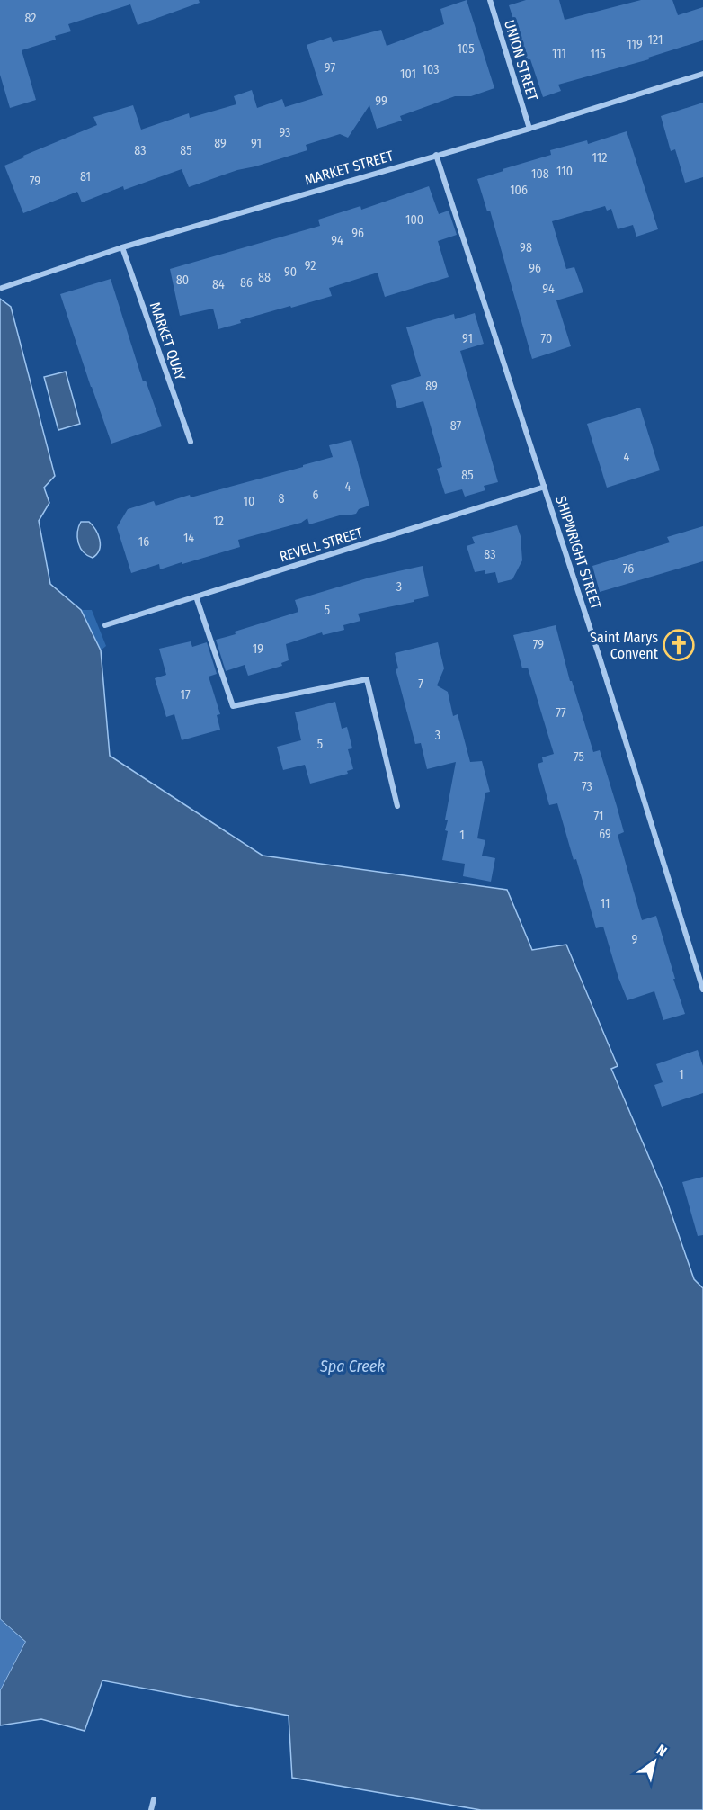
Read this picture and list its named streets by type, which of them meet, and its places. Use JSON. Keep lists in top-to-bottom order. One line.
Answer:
{"streets":{"street":["UNION STREET","MARKET STREET","MARKET QUAY","REVELL STREET","SHIPWRIGHT STREET"]},"crossings":[["UNION STREET","MARKET STREET"],["MARKET STREET","MARKET QUAY"],["MARKET STREET","SHIPWRIGHT STREET"],["REVELL STREET","SHIPWRIGHT STREET"]],"water":["Spa Creek"],"places":{"church":["Saint Marys Convent"]},"house_numbers":["82","121","119","105","111","115","97","103","101","99","93","89","91","83","85","112","110","108","81","79","106","100","96","94","98","92","96","90","88","80","86","84","94","91","70","89","87","4","85","4","6","8","10","12","14","16","83","76","3","5","79","19","7","17","77","3","5","75","73","71","69","1","11","9","1"],"north":"top right"}
